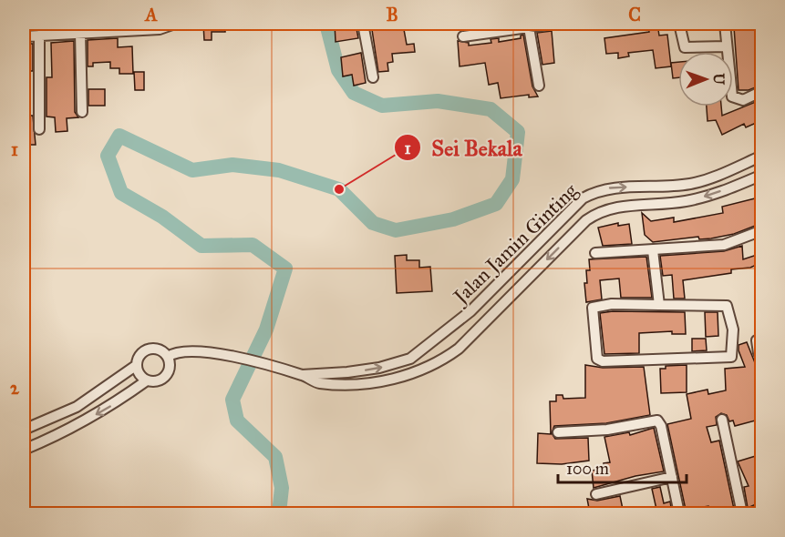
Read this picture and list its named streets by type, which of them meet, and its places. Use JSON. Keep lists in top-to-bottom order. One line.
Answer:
{"streets":{"street":["Jalan Jamin Ginting"]},"places":["Sei Bekala"],"scale_bar":"100 m","north":"right","grid":{"columns":["A","B","C"],"rows":["1","2"]}}
